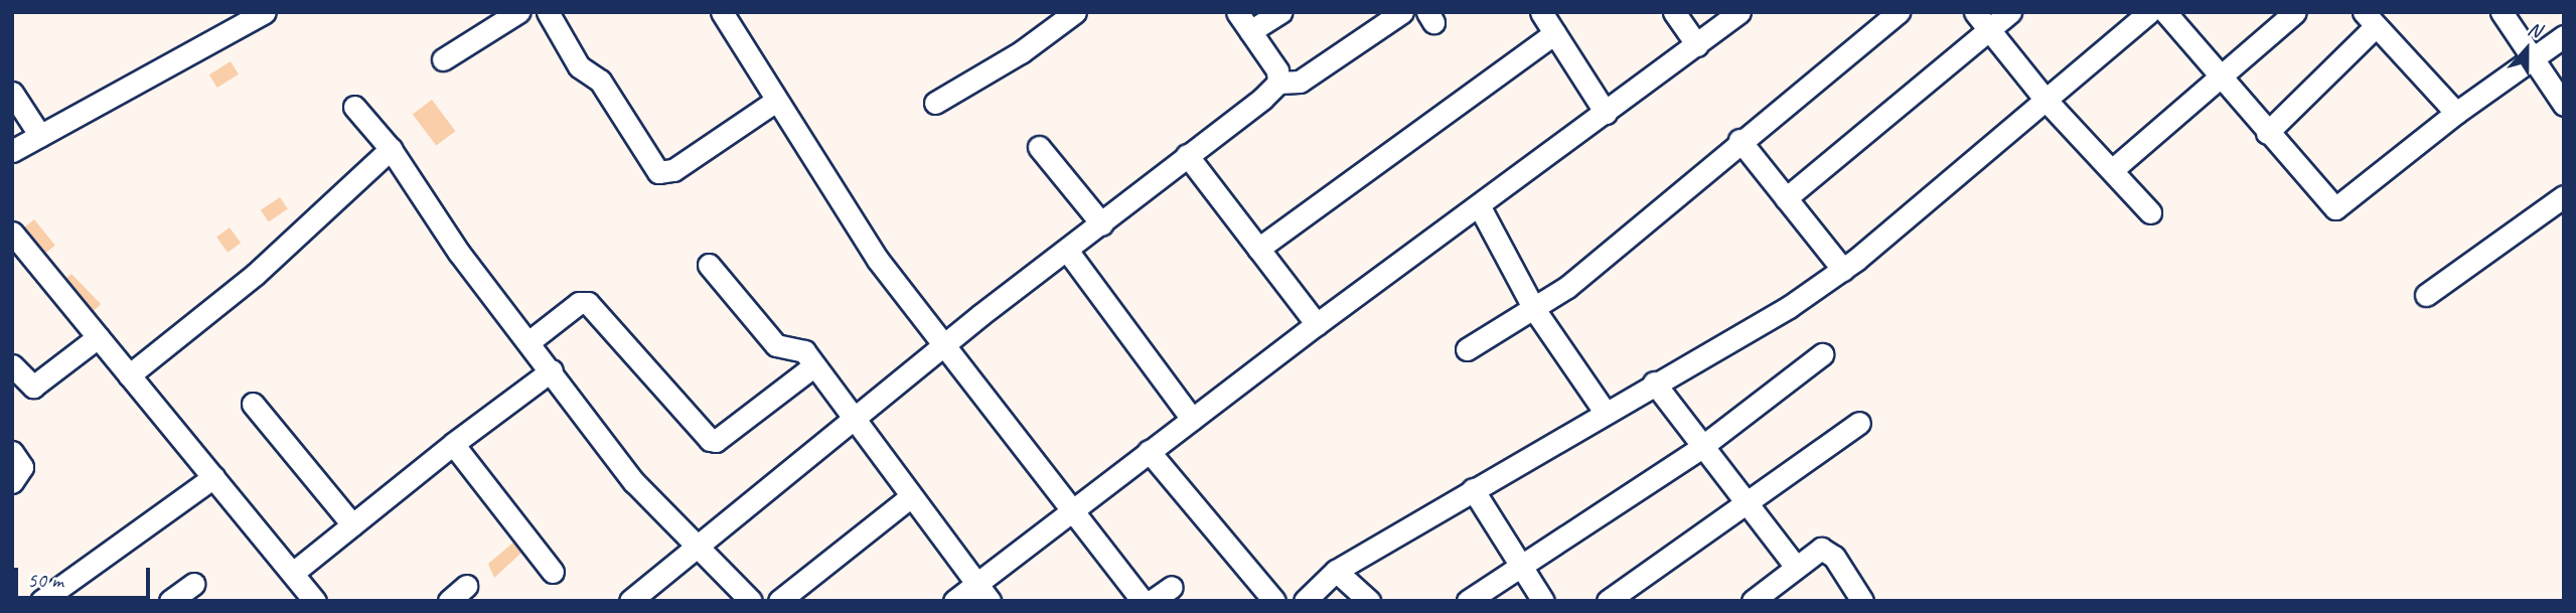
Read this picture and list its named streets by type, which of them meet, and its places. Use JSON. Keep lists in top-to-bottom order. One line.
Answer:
{"scale_bar":"50 m","north":"top"}
